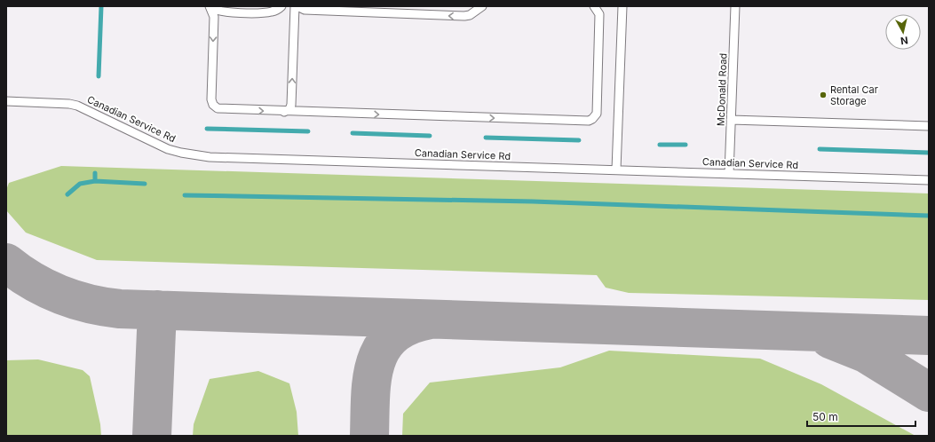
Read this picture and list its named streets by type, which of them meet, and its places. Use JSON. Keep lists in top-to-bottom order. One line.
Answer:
{"streets":{"lane":["McDonald Road","Canadian Service Rd"]},"crossings":[["McDonald Road","Canadian Service Rd"]],"places":["Rental Car Storage"],"scale_bar":"50 m","north":"bottom"}
